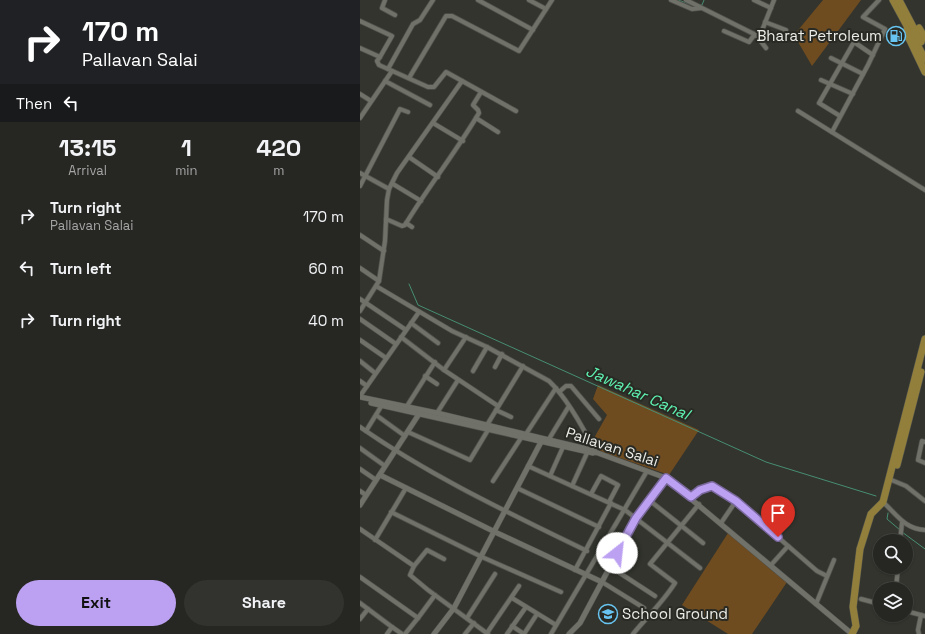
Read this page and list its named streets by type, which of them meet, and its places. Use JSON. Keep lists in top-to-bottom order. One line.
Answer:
{"streets":{"street":["Pallavan Salai"]},"water":["Jawahar Canal"],"places":{"fuel station":["Bharat Petroleum"],"school or university":["School Ground"]},"page":{"turn":["170 m","Pallavan Salai"],"then":"Then","eta":["13:15","Arrival","1","min","420","m"],"list":[{"name":"Turn right","note":"Pallavan Salai","value":"170 m"},{"name":"Turn left","value":"60 m"},{"name":"Turn right","value":"40 m"}],"buttons":["Exit","Share"]}}
